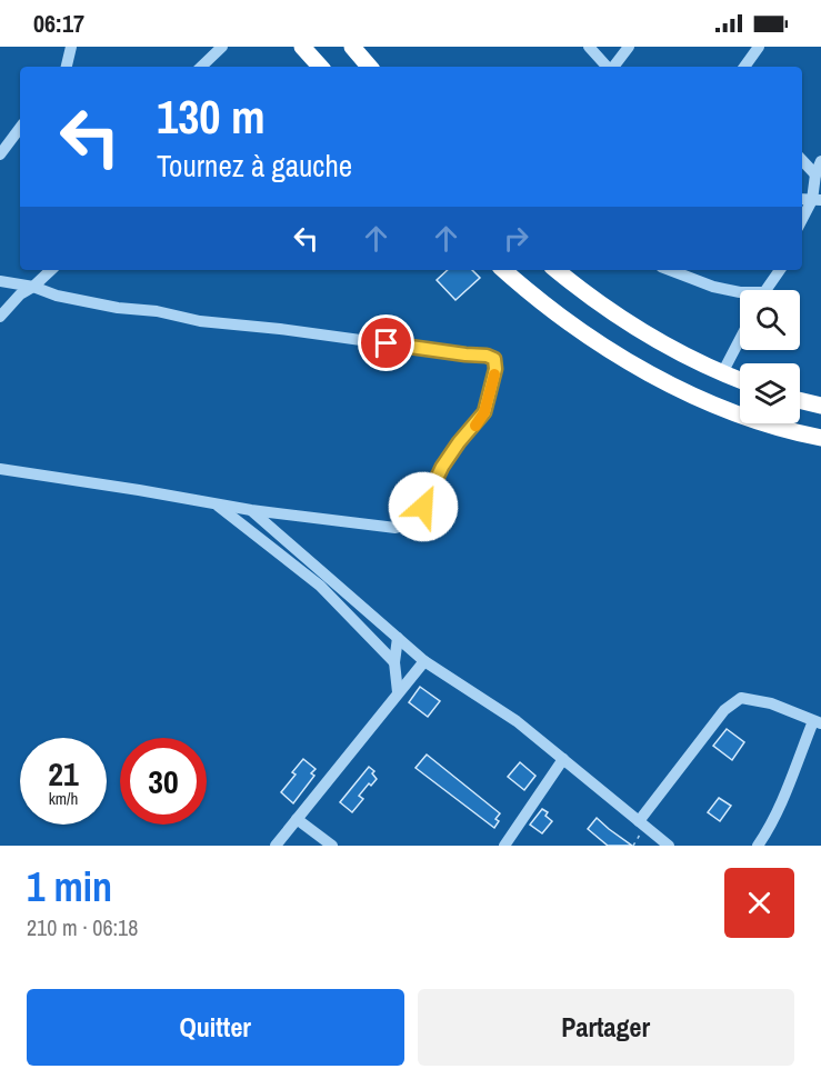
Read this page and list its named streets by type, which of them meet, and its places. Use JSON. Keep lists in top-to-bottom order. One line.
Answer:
{"page":{"status":"06:17","turn":["130 m","Tournez à gauche"],"speed":"21 km/h","limit":"30","heading":["1 min","210 m · 06:18"],"buttons":["Quitter","Partager"]}}
